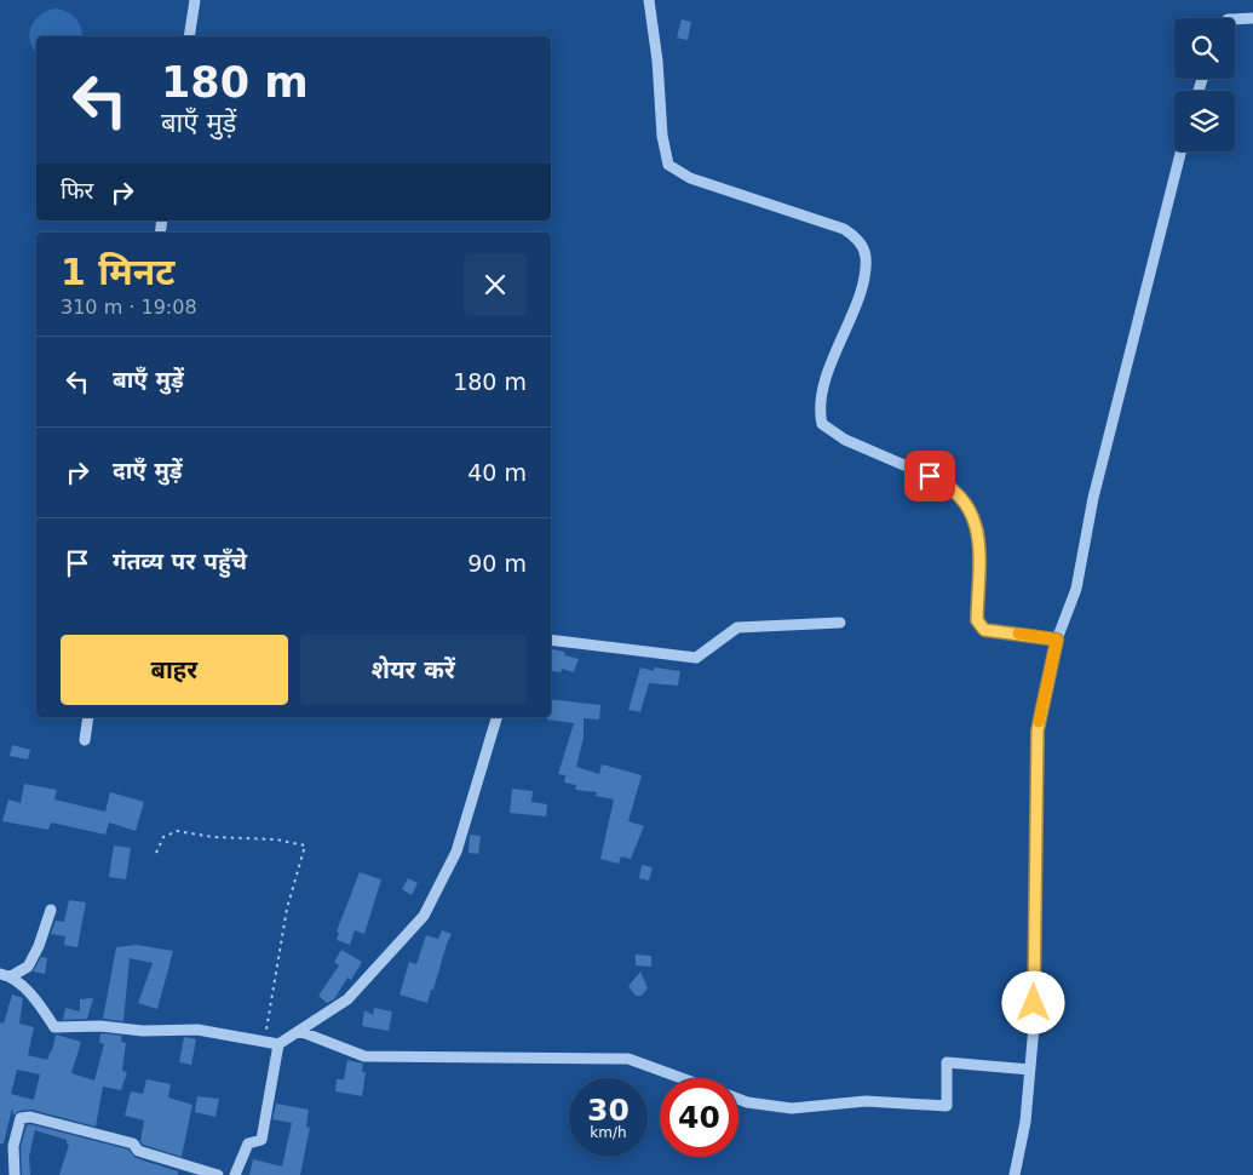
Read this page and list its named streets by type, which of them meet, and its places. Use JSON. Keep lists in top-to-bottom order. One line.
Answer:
{"page":{"turn":["180 m","बाएँ मुड़ें"],"then":"फिर","heading":["1 मिनट","310 m · 19:08"],"list":[{"name":"बाएँ मुड़ें","value":"180 m"},{"name":"दाएँ मुड़ें","value":"40 m"},{"name":"गंतव्य पर पहुँचे","value":"90 m"}],"buttons":["बाहर","शेयर करें"],"speed":"30 km/h","limit":"40"}}
